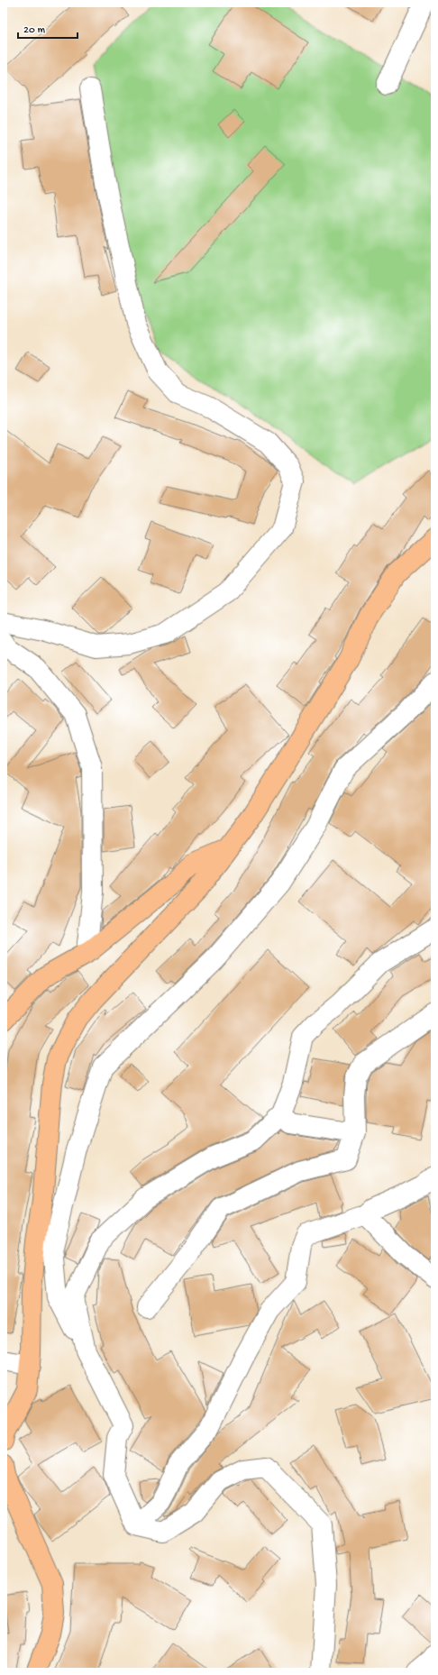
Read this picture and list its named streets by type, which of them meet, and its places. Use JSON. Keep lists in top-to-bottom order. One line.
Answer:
{"scale_bar":"20 m"}
